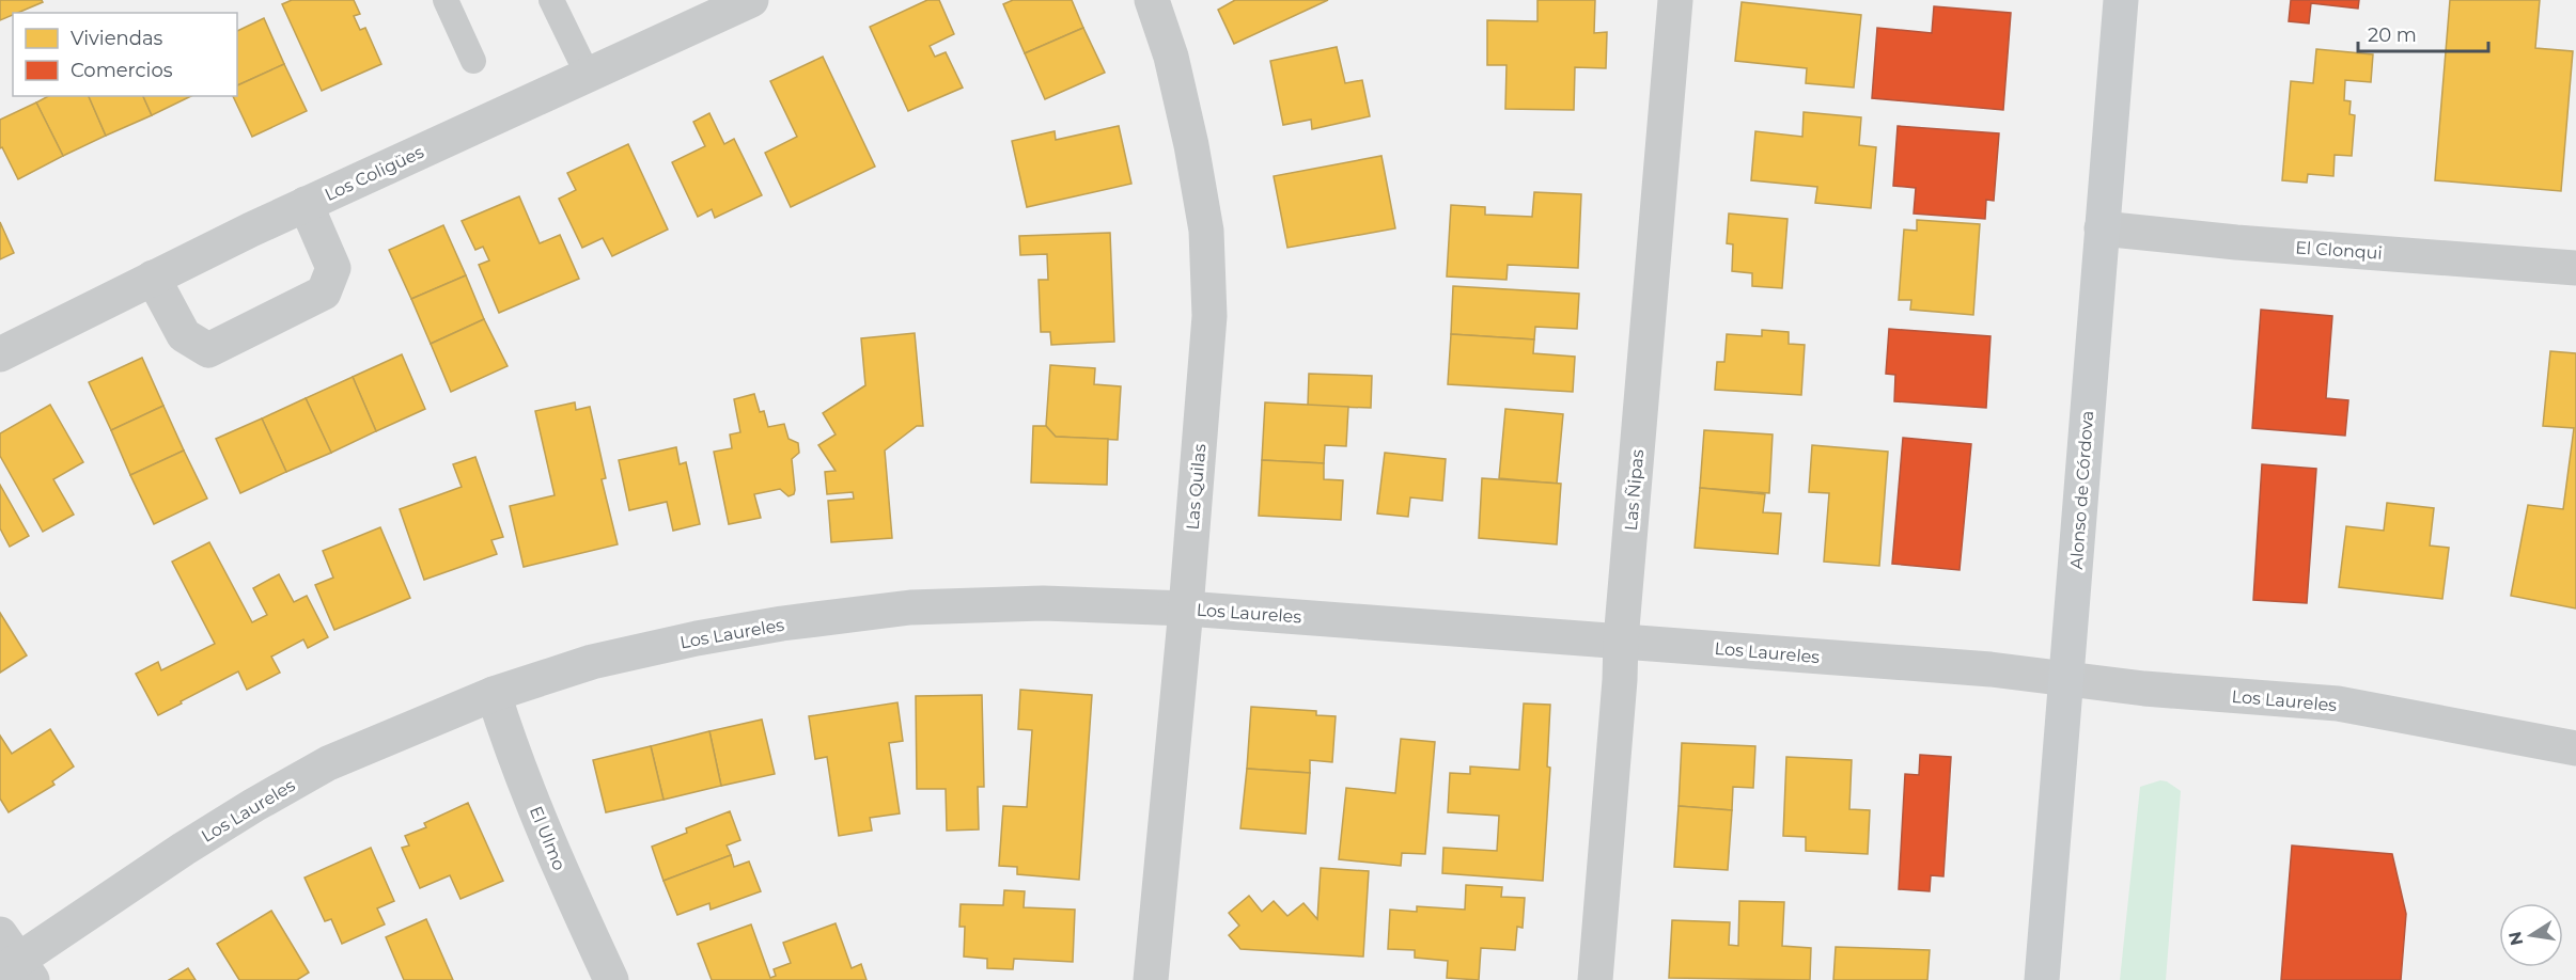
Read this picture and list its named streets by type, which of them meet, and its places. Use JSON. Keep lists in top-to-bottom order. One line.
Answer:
{"streets":{"main road":["Alonso de Córdova"],"street":["Los Coligües","El Clonqui","Las Quilas","Las Ñipas","Los Laureles","El Ulmo"]},"crossings":[["El Clonqui","Alonso de Córdova"],["Las Quilas","Los Laureles"],["Las Ñipas","Los Laureles"],["Alonso de Córdova","Los Laureles"],["Los Laureles","El Ulmo"]],"legend":["Viviendas","Comercios"],"scale_bar":"20 m","north":"left"}
